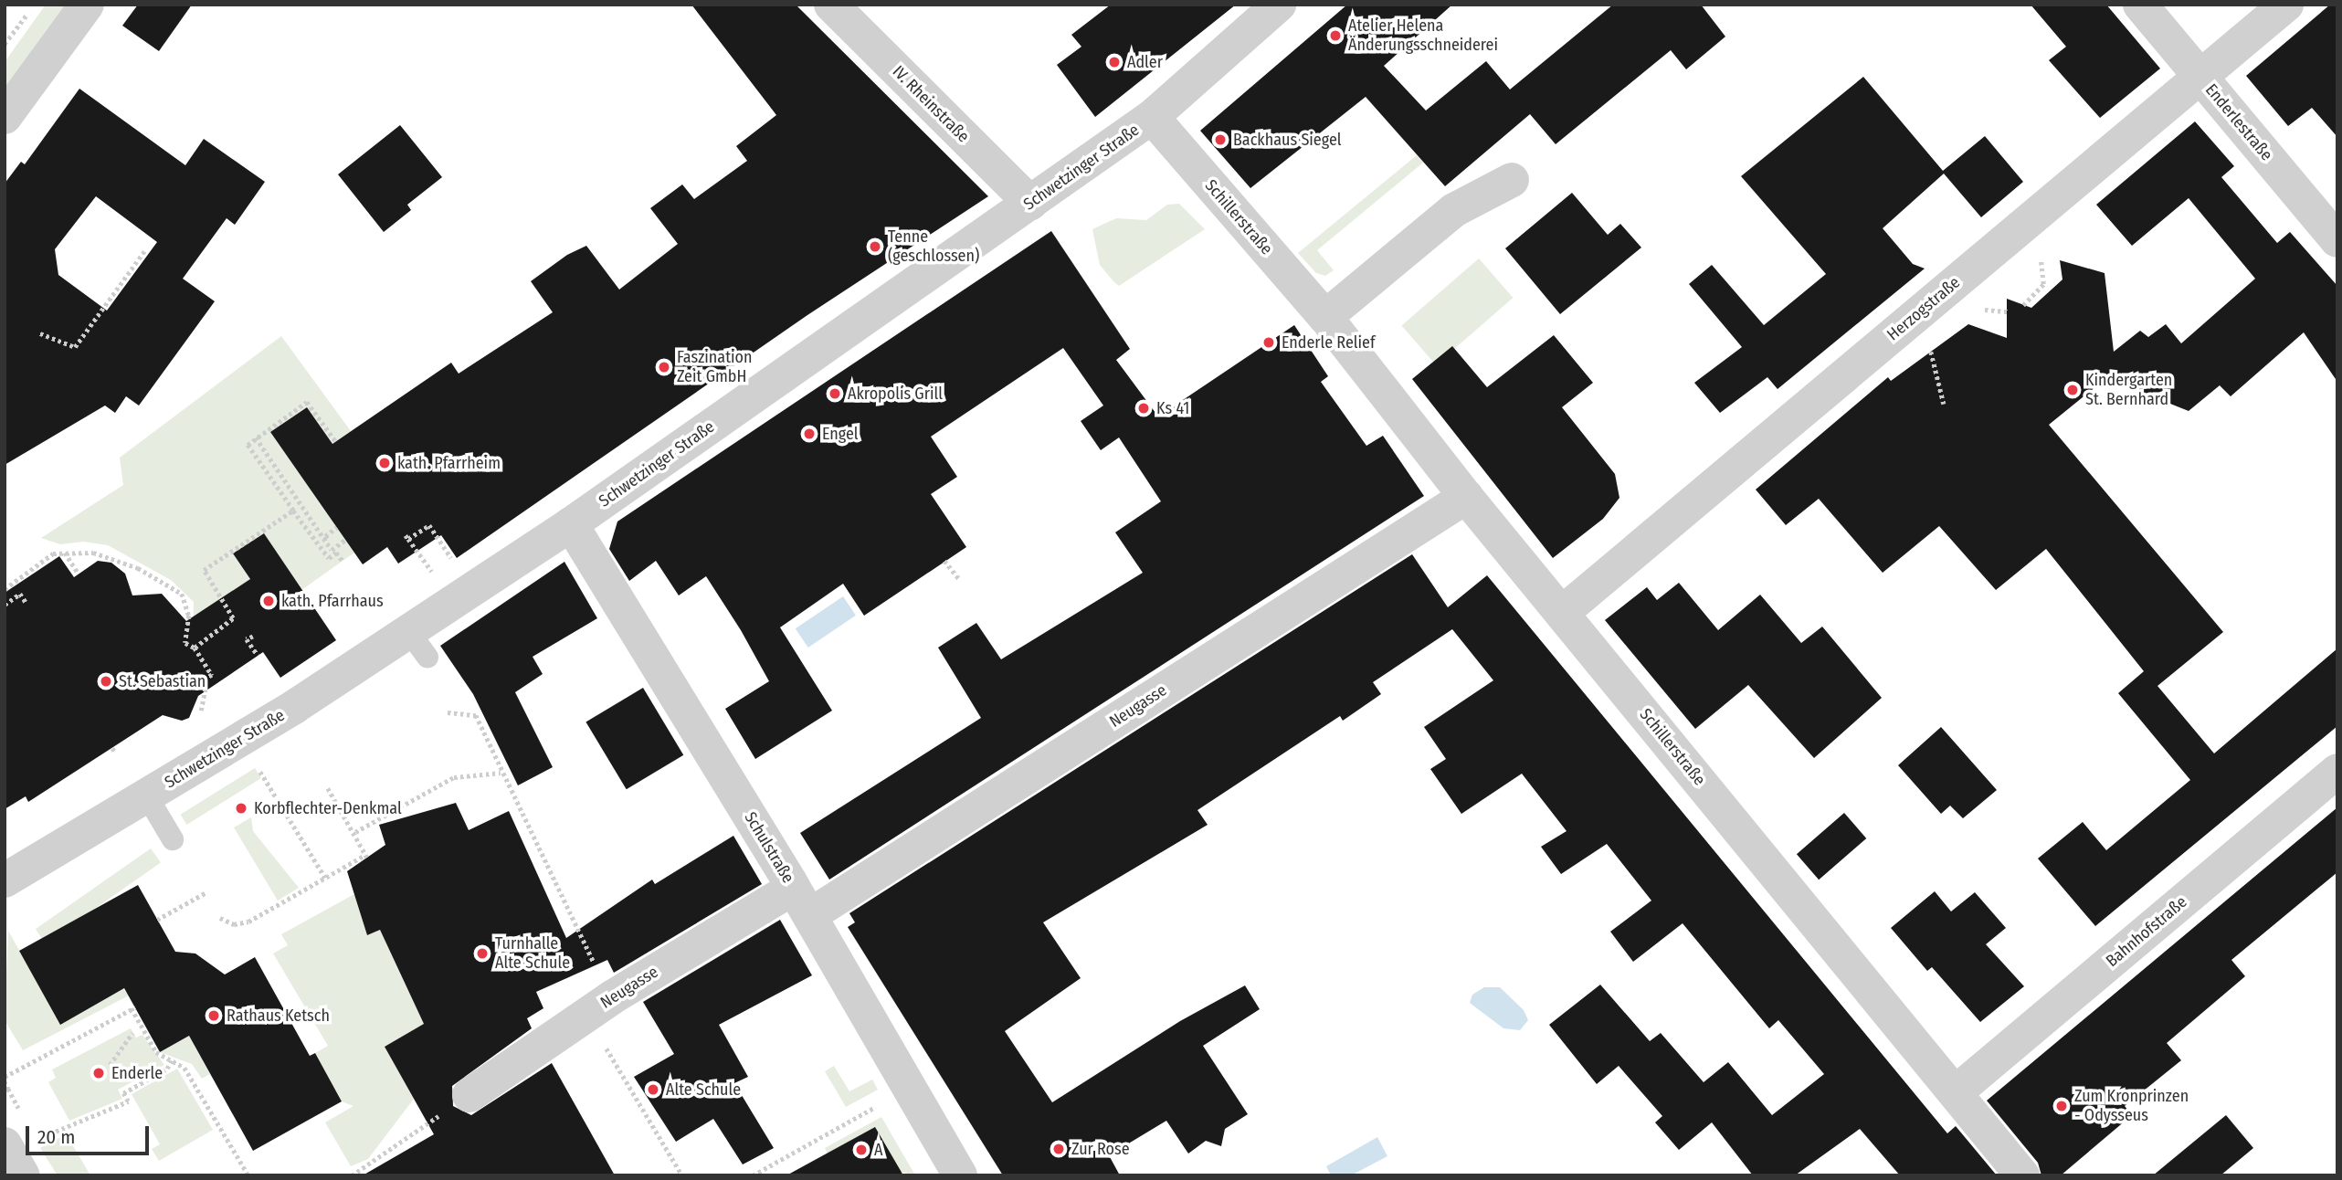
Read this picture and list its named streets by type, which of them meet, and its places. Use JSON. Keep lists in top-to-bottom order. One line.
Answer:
{"streets":{"street":["IV. Rheinstraße","Enderlestraße","Schwetzinger Straße","Schillerstraße","Herzogstraße","Neugasse","Schulstraße","Bahnhofstraße"]},"crossings":[["IV. Rheinstraße","Schwetzinger Straße"],["Enderlestraße","Herzogstraße"],["Schwetzinger Straße","Schillerstraße"],["Schwetzinger Straße","Schulstraße"],["Schillerstraße","Herzogstraße"],["Schillerstraße","Neugasse"],["Schillerstraße","Bahnhofstraße"],["Neugasse","Schulstraße"]],"places":["Atelier Helena Änderungsschneiderei","Adler","Backhaus Siegel","Tenne (geschlossen)","Enderle Relief","Faszination Zeit GmbH","Kindergarten St. Bernhard","Akropolis Grill","Ks 41","Engel","kath. Pfarrheim","kath. Pfarrhaus","St. Sebastian","Korbflechter-Denkmal","Turnhalle Alte Schule","Rathaus Ketsch","Enderle","Alte Schule","Zum Kronprinzen - Odysseus","Zur Rose","A"],"scale_bar":"20 m"}
